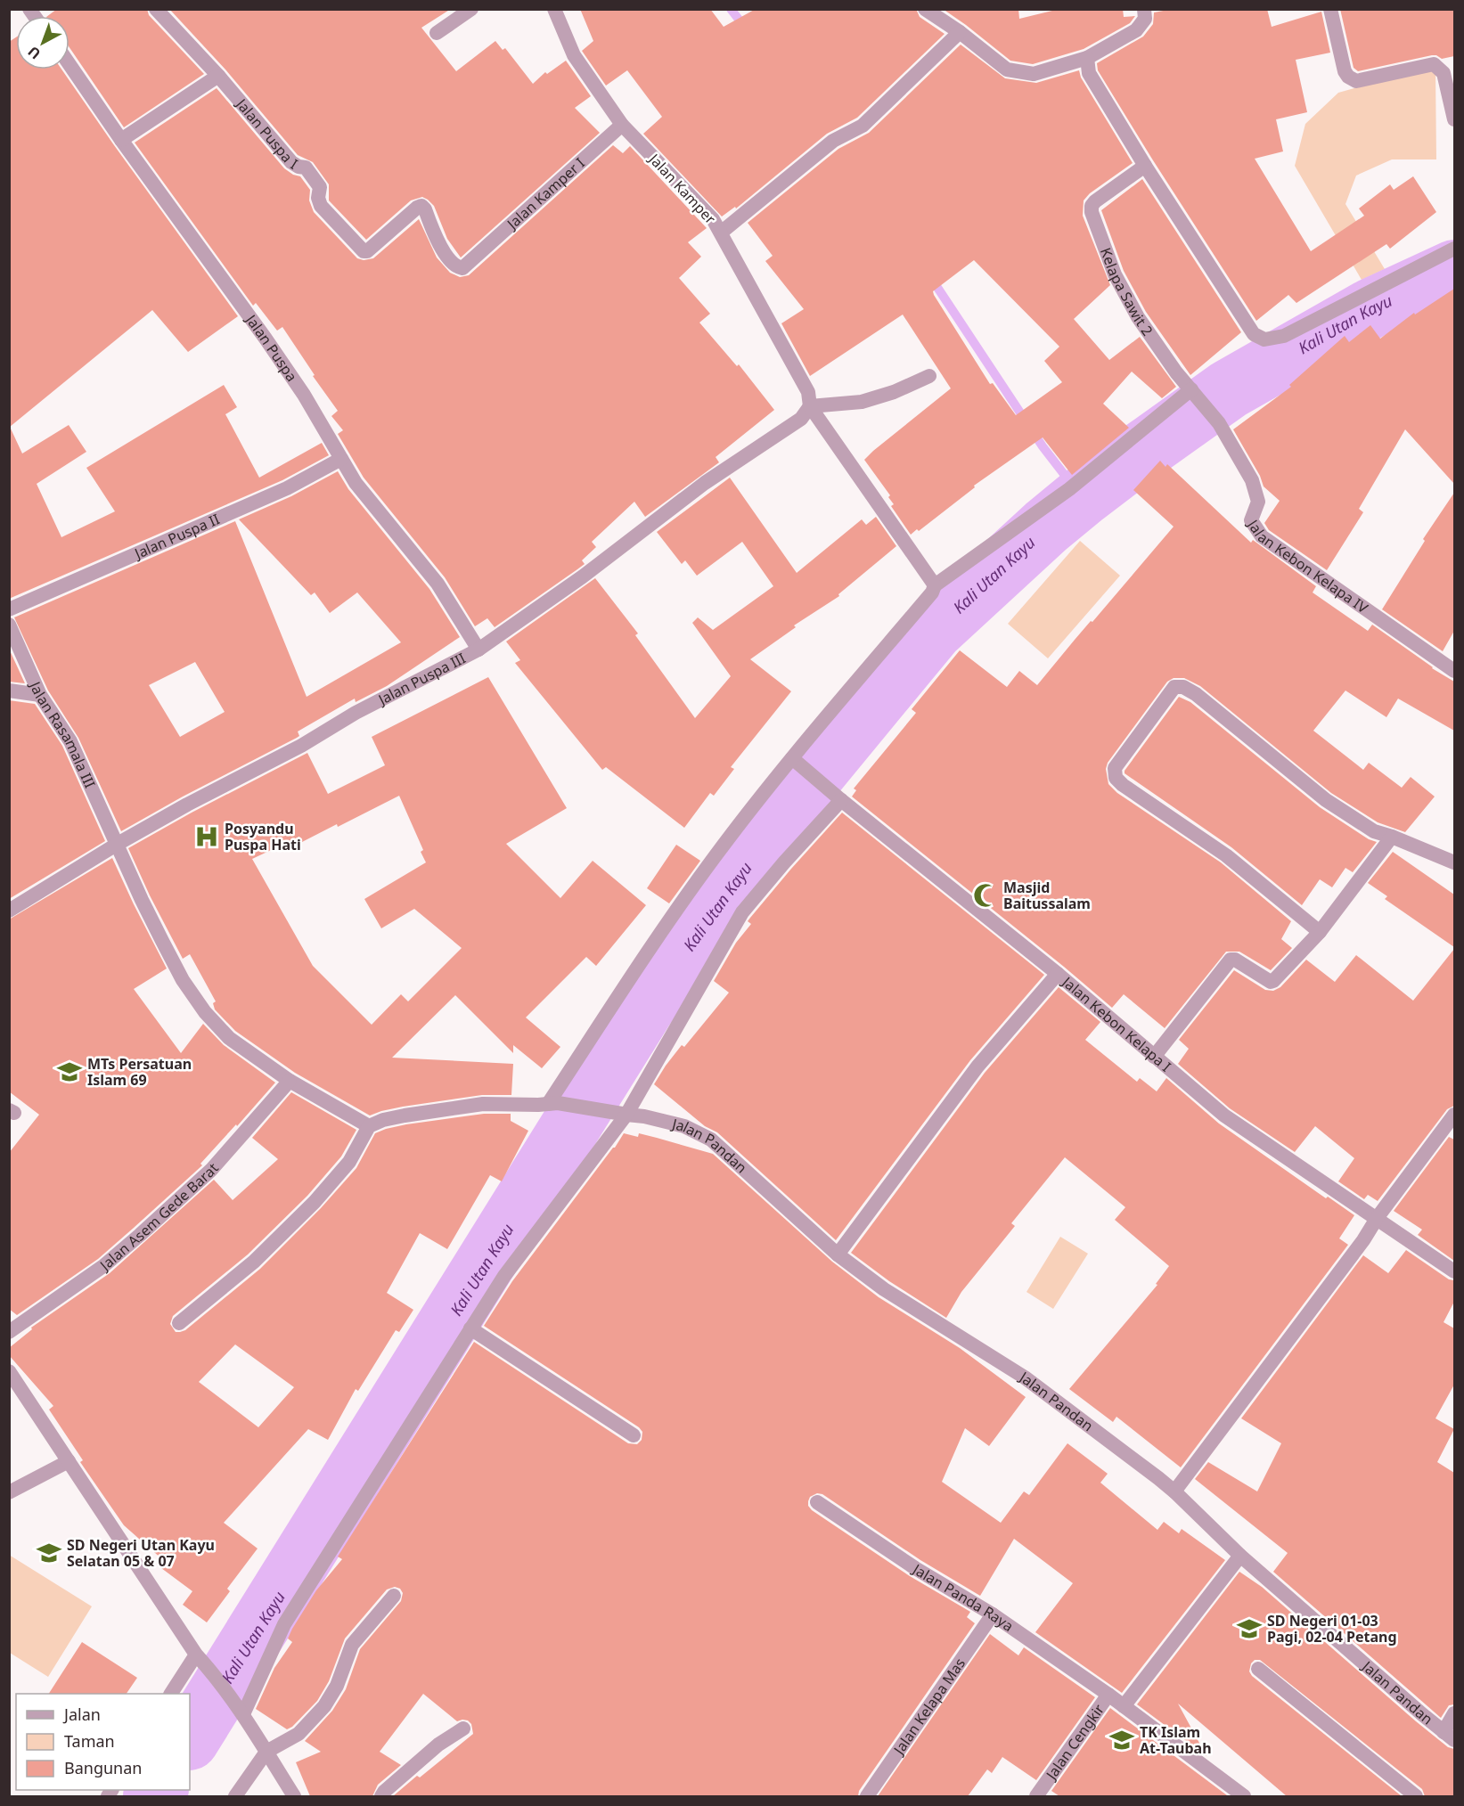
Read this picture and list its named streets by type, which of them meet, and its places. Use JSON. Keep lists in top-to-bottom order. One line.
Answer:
{"streets":{"street":["Jalan Puspa I","Jalan Kamper","Jalan Kamper I","Kelapa Sawit 2","Jalan Puspa","Jalan Puspa II","Jalan Kebon Kelapa IV","Jalan Puspa III","Jalan Rasamala III","Jalan Kebon Kelapa I","Jalan Pandan","Jalan Asem Gede Barat","Jalan Panda Raya","Jalan Kelapa Mas","Jalan Cengkir"]},"crossings":[["Jalan Puspa I","Jalan Kamper I"],["Jalan Kamper","Jalan Kamper I"],["Jalan Kamper","Jalan Puspa III"],["Kelapa Sawit 2","Jalan Kebon Kelapa IV"],["Jalan Puspa","Jalan Puspa II"],["Jalan Puspa","Jalan Puspa III"],["Jalan Puspa III","Jalan Rasamala III"],["Jalan Rasamala III","Jalan Pandan"],["Jalan Rasamala III","Jalan Asem Gede Barat"],["Jalan Panda Raya","Jalan Kelapa Mas"],["Jalan Panda Raya","Jalan Cengkir"]],"water":["Kali Utan Kayu"],"places":{"hospital":["Posyandu Puspa Hati"],"mosque":["Masjid Baitussalam"],"school or university":["MTs Persatuan Islam 69","SD Negeri Utan Kayu Selatan 05 & 07","SD Negeri 01-03 Pagi, 02-04 Petang","TK Islam At-Taubah"]},"legend":["Jalan","Taman","Bangunan"],"north":"bottom left"}
